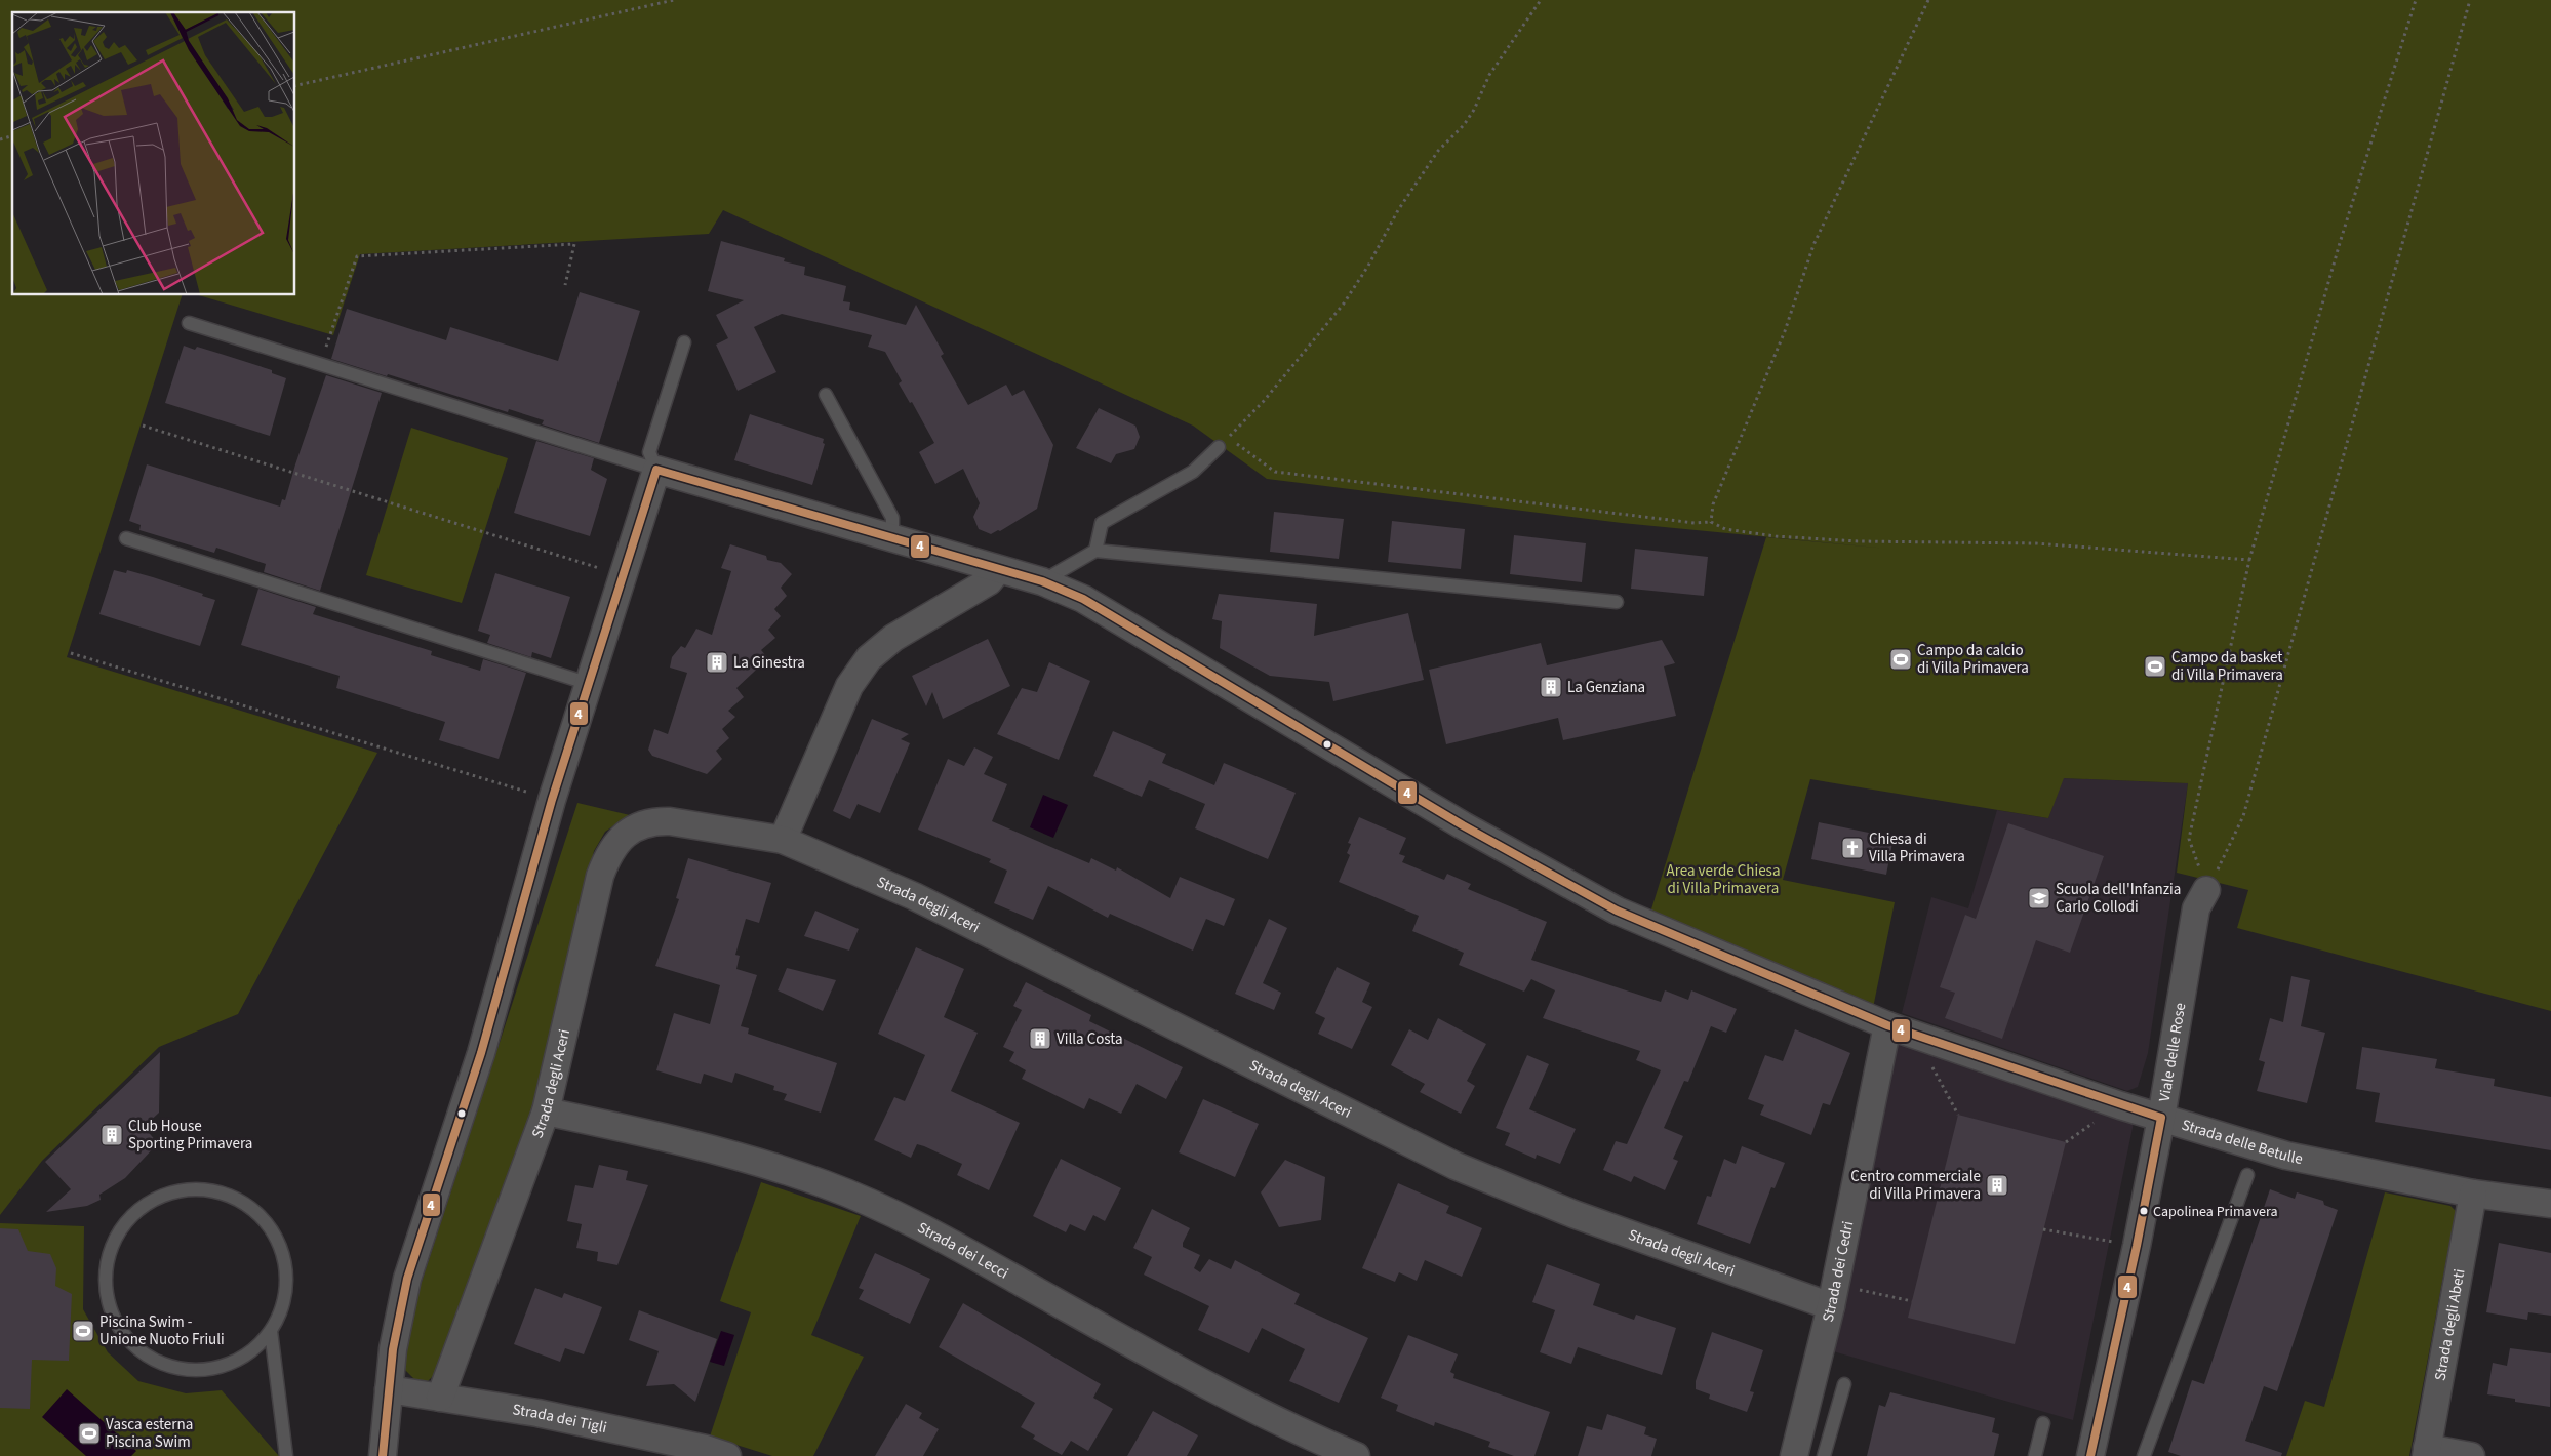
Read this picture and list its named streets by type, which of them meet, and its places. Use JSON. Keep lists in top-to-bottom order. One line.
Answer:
{"streets":{"street":["Strada degli Aceri","Viale delle Rose","Strada delle Betulle","Strada dei Lecci","Strada dei Cedri","Strada degli Abeti","Strada dei Tigli"]},"crossings":[["Strada degli Aceri","Strada dei Lecci"],["Strada degli Aceri","Strada dei Cedri"],["Strada degli Aceri","Strada dei Tigli"],["Viale delle Rose","Strada delle Betulle"],["Strada delle Betulle","Strada dei Cedri"],["Strada delle Betulle","Strada degli Abeti"]],"parks":["Area verde Chiesa di Villa Primavera"],"places":{"sports":["Campo da calcio di Villa Primavera","Campo da basket di Villa Primavera","Piscina Swim - Unione Nuoto Friuli","Vasca esterna Piscina Swim"],"building":["La Ginestra","La Genziana","Villa Costa","Club House Sporting Primavera","Centro commerciale di Villa Primavera"],"church":["Chiesa di Villa Primavera"],"school or university":["Scuola dell'Infanzia Carlo Collodi"],"other":["Capolinea Primavera"]},"lines":["transit line 4"]}
